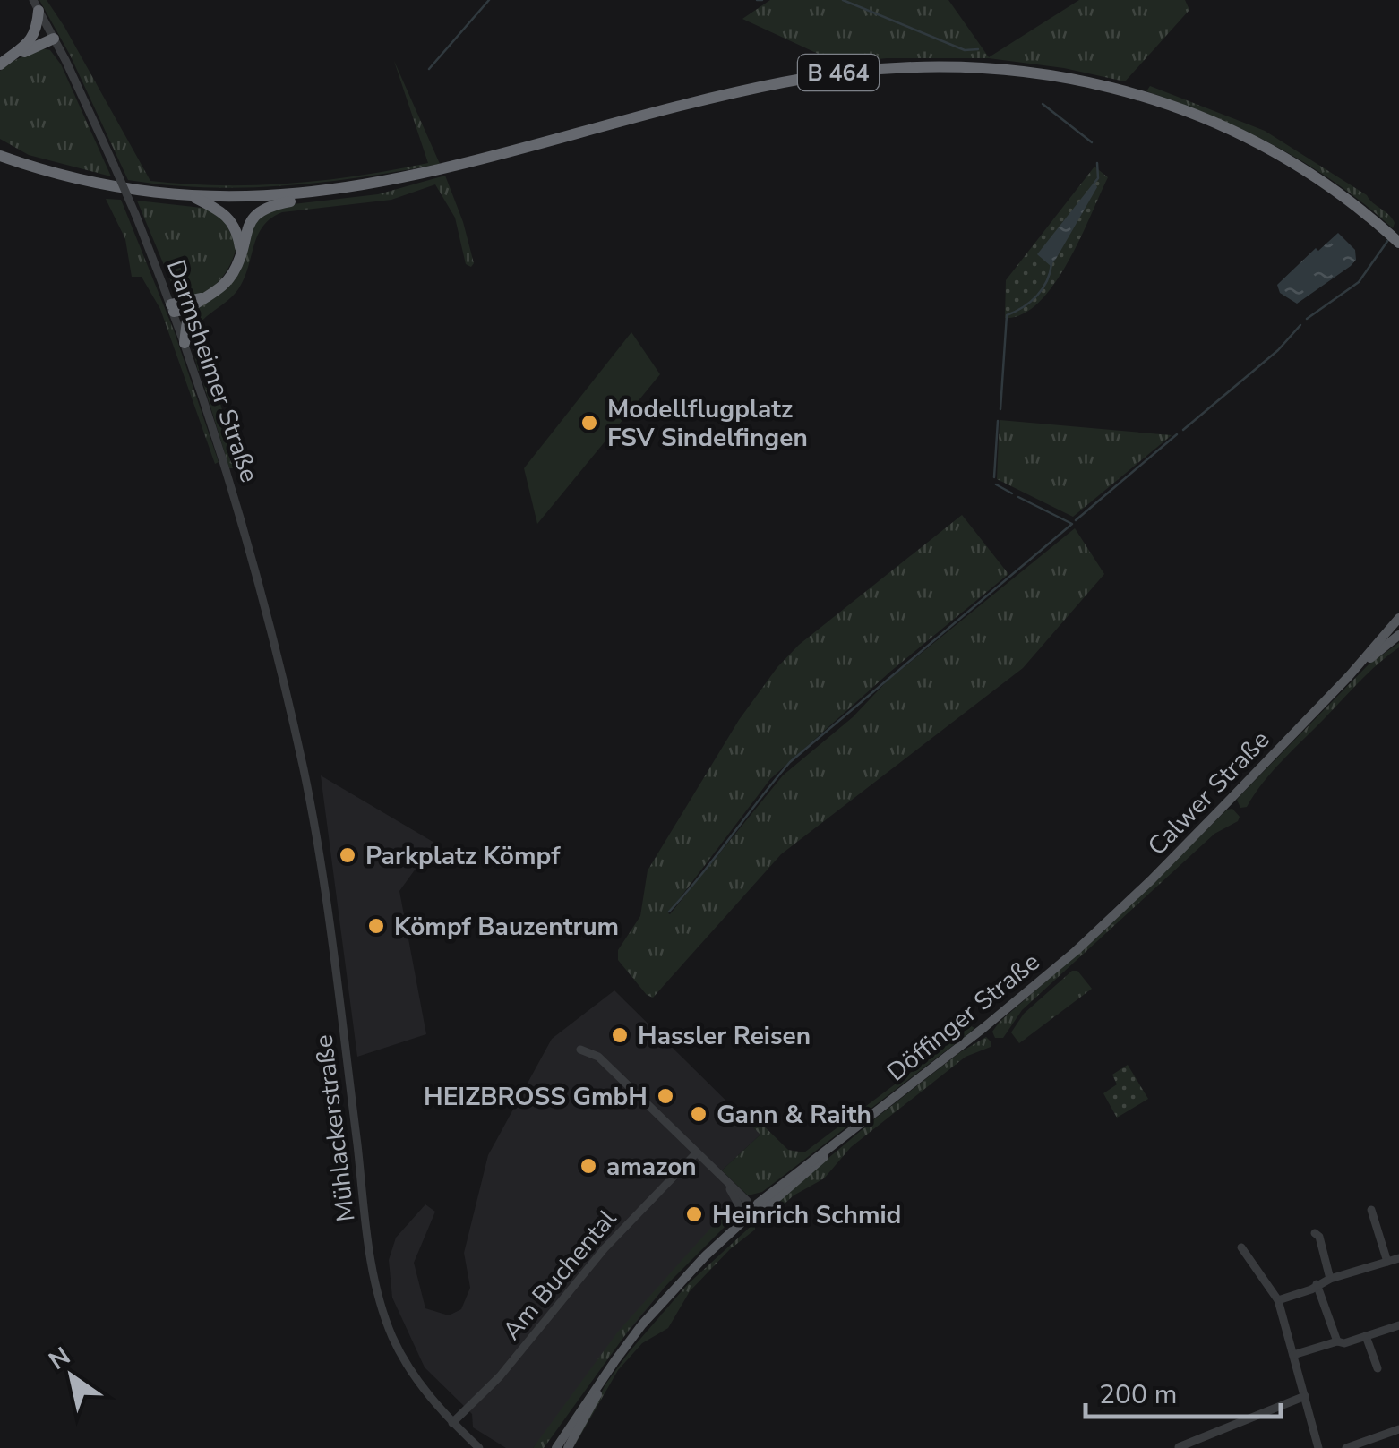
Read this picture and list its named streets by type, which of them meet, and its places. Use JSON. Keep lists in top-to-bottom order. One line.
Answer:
{"streets":{"highway":["B 464"],"main road":["Calwer Straße","Döffinger Straße"],"street":["Darmsheimer Straße","Mühlackerstraße","Am Buchental"]},"crossings":[["Darmsheimer Straße","Mühlackerstraße"],["Calwer Straße","Döffinger Straße"],["Mühlackerstraße","Am Buchental"]],"places":["Modellflugplatz FSV Sindelfingen","Parkplatz Kömpf","Kömpf Bauzentrum","Hassler Reisen","HEIZBROSS GmbH","Gann & Raith","amazon","Heinrich Schmid"],"scale_bar":"200 m","north":"top left"}
